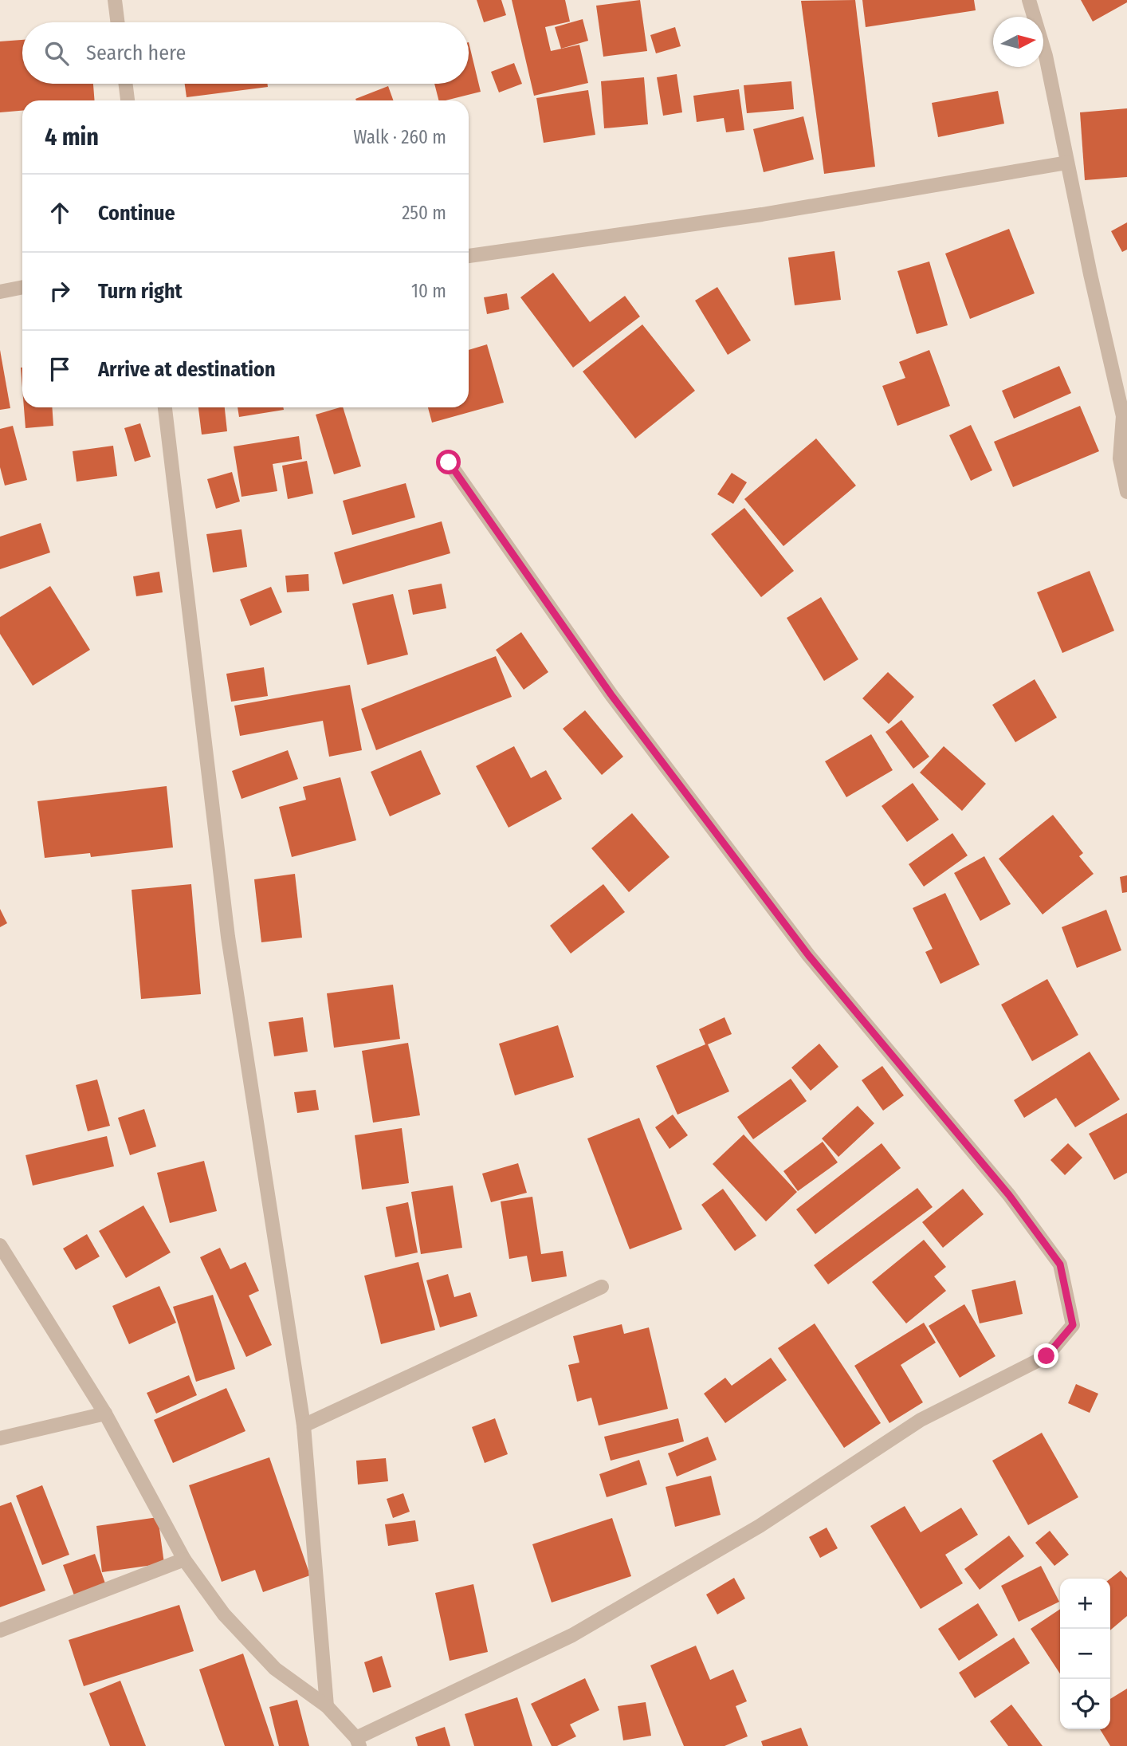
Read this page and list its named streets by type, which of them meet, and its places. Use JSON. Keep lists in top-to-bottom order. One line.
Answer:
{"north":"right","page":{"search":"Search here","heading":["4 min","Walk · 260 m"],"list":[["Continue","250 m"],["Turn right","10 m"],"Arrive at destination"],"map_buttons":["+","−"]}}
